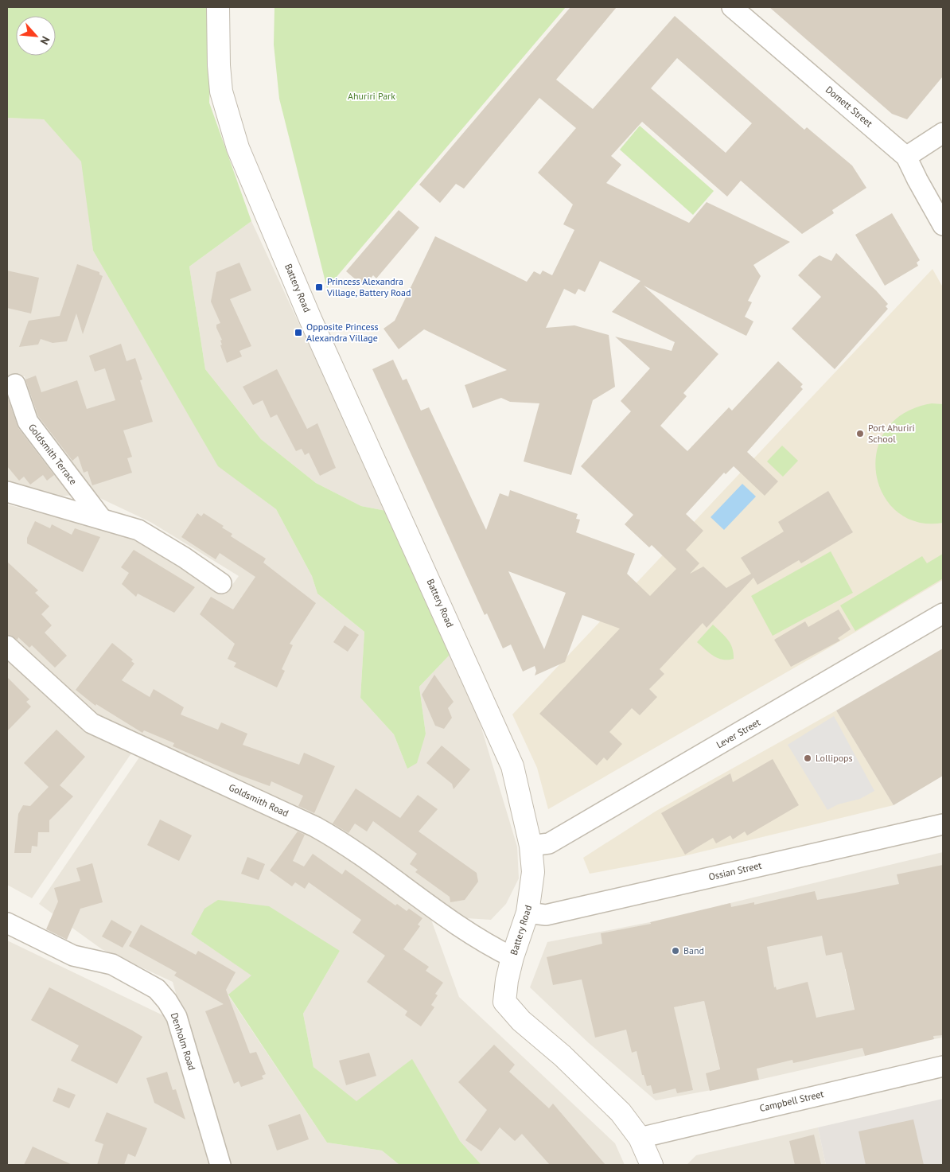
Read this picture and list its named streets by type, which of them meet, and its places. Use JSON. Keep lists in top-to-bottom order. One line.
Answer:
{"streets":{"street":["Domett Street","Battery Road","Goldsmith Terrace","Lever Street","Goldsmith Road","Ossian Street","Denholm Road","Campbell Street"]},"crossings":[["Battery Road","Lever Street"],["Battery Road","Goldsmith Road"],["Battery Road","Ossian Street"],["Battery Road","Campbell Street"]],"parks":["Ahuriri Park"],"places":{"transit":["Princess Alexandra Village, Battery Road","Opposite Princess Alexandra Village"],"other":["Port Ahuriri School","Lollipops","Band"]},"north":"bottom right"}
